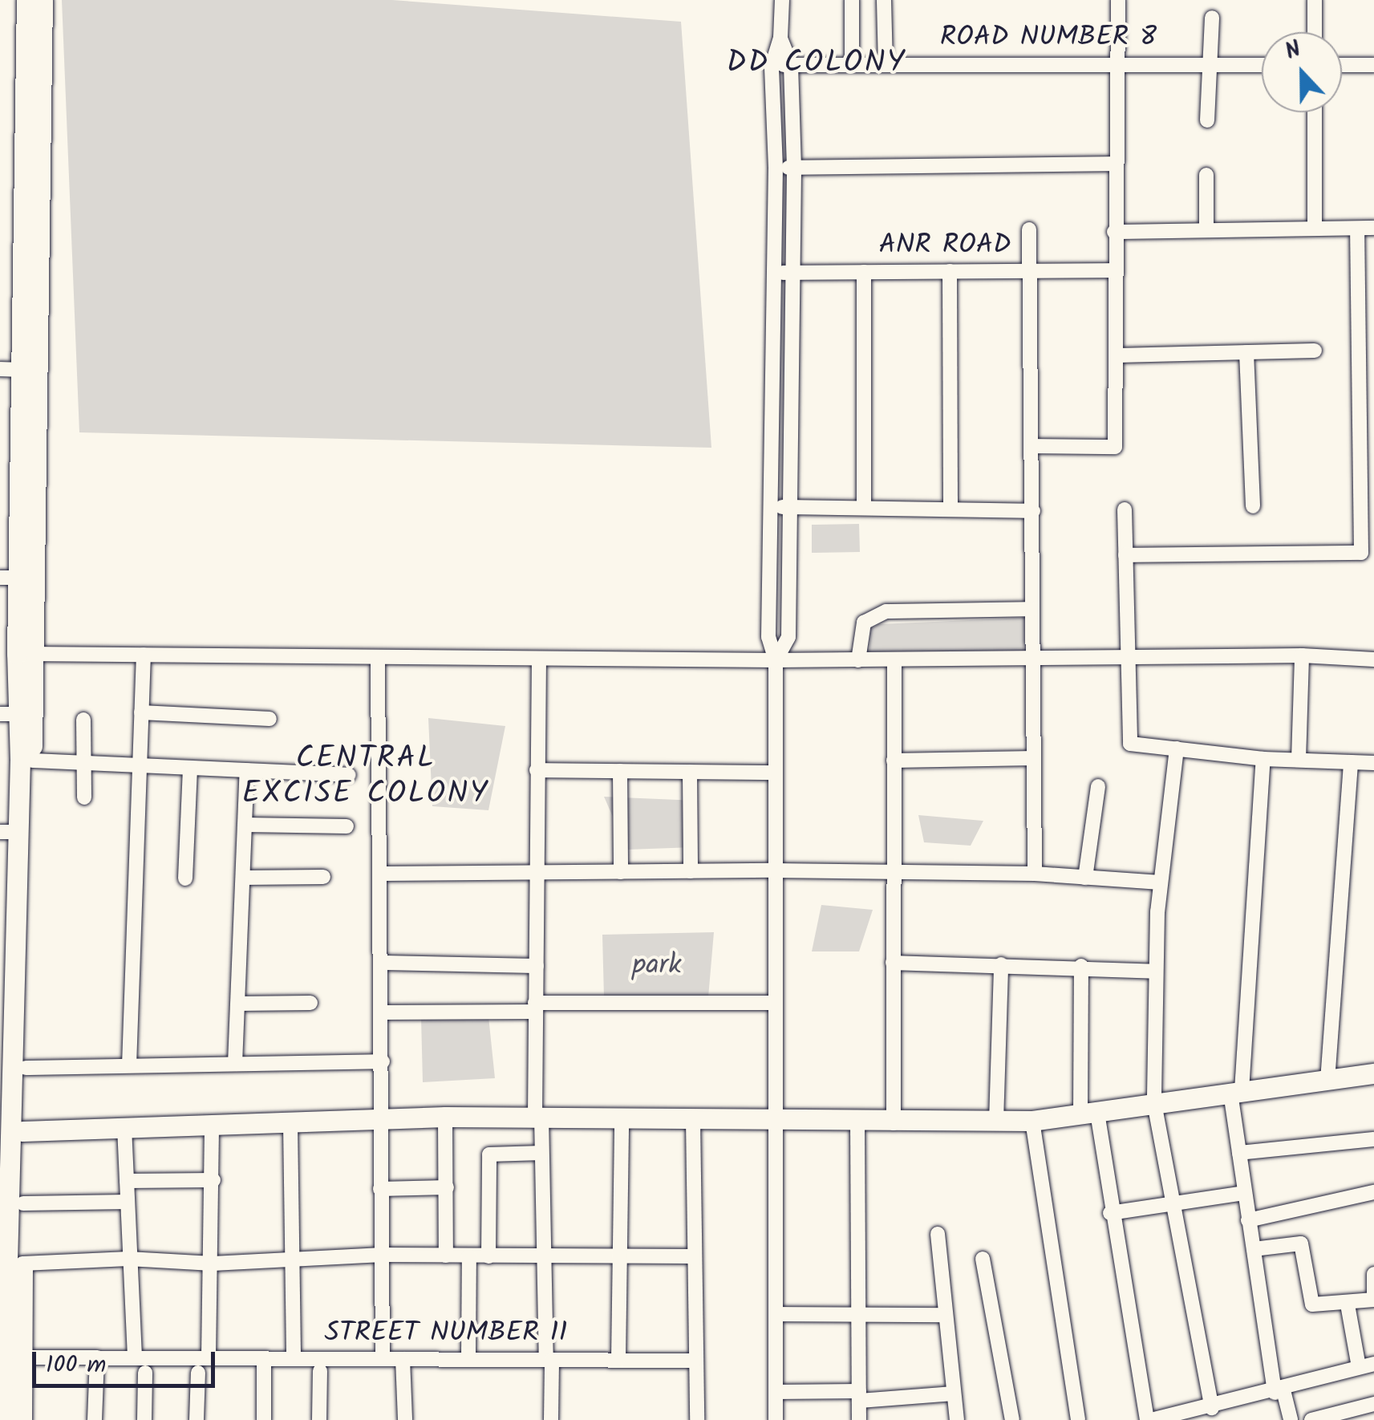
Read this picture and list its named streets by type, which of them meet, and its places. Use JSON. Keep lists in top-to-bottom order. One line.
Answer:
{"streets":{"street":["ROAD NUMBER 8","ANR ROAD","STREET NUMBER 11"]},"districts":["DD COLONY","CENTRAL EXCISE COLONY"],"parks":["park"],"scale_bar":"100 m","north":"top"}
